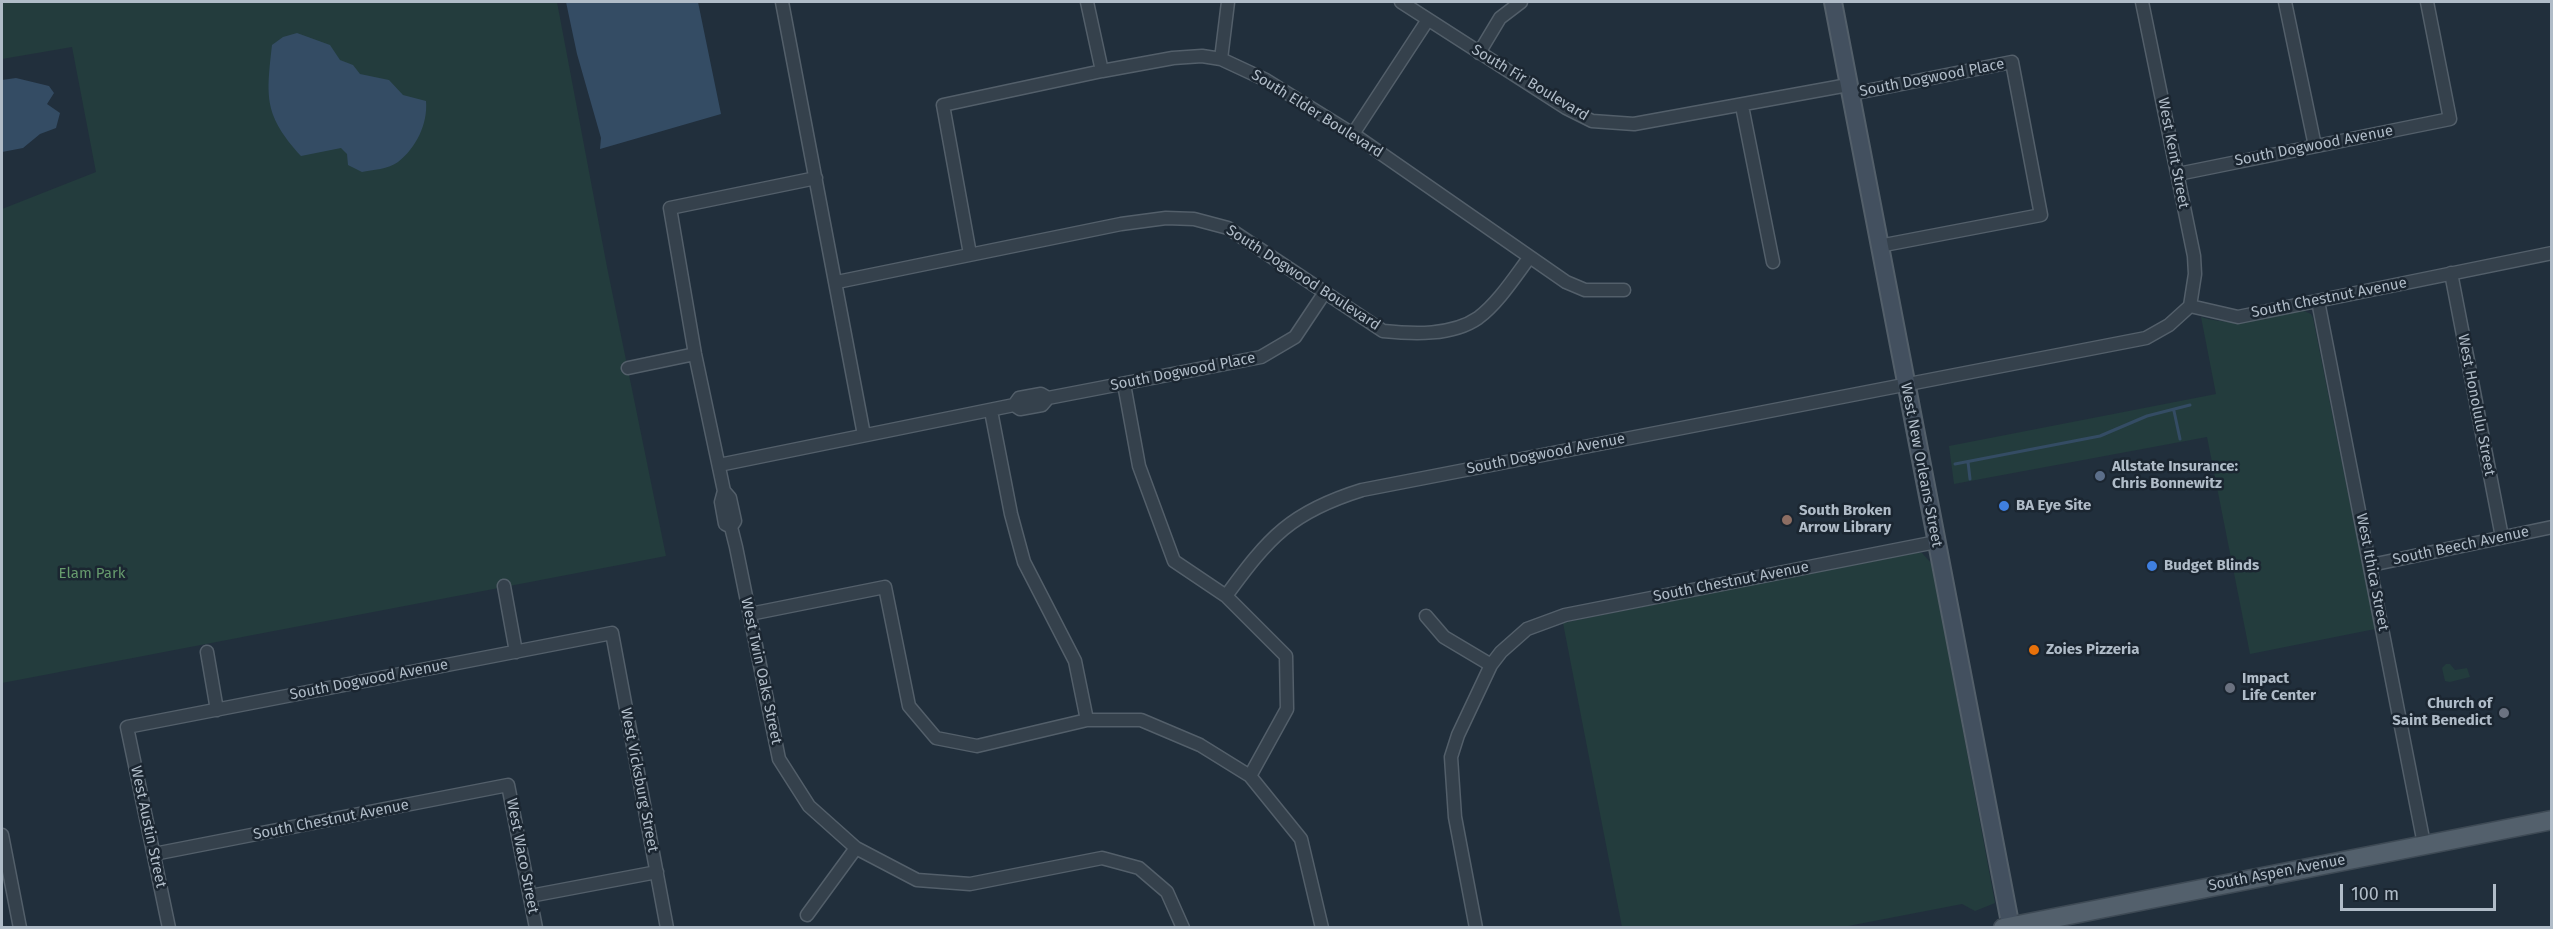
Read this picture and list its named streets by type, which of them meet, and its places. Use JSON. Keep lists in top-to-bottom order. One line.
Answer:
{"streets":{"main road":["South Aspen Avenue"],"street":["South Dogwood Place","South Fir Boulevard","South Elder Boulevard","South Dogwood Avenue","West Kent Street","South Dogwood Boulevard","South Chestnut Avenue","West Honolulu Street","West New Orleans Street","South Beech Avenue","West Ithica Street","West Twin Oaks Street","West Vicksburg Street","West Austin Street","West Waco Street"]},"crossings":[["South Dogwood Place","South Fir Boulevard"],["South Dogwood Place","South Dogwood Boulevard"],["South Dogwood Place","West New Orleans Street"],["South Dogwood Place","West Twin Oaks Street"],["South Fir Boulevard","West New Orleans Street"],["South Elder Boulevard","South Dogwood Boulevard"],["South Dogwood Avenue","West Kent Street"],["South Dogwood Avenue","West New Orleans Street"],["South Dogwood Avenue","West Vicksburg Street"],["South Dogwood Avenue","West Austin Street"],["West Kent Street","South Chestnut Avenue"],["South Chestnut Avenue","West Honolulu Street"],["South Chestnut Avenue","West New Orleans Street"],["South Chestnut Avenue","West Ithica Street"],["South Chestnut Avenue","West Austin Street"],["South Chestnut Avenue","West Waco Street"],["West Honolulu Street","South Beech Avenue"],["West New Orleans Street","South Aspen Avenue"],["South Beech Avenue","West Ithica Street"],["West Ithica Street","South Aspen Avenue"]],"parks":["Elam Park"],"places":["Allstate Insurance: Chris Bonnewitz","BA Eye Site","South Broken Arrow Library","Budget Blinds","Zoies Pizzeria","Impact Life Center","Church of Saint Benedict"],"scale_bar":"100 m"}
